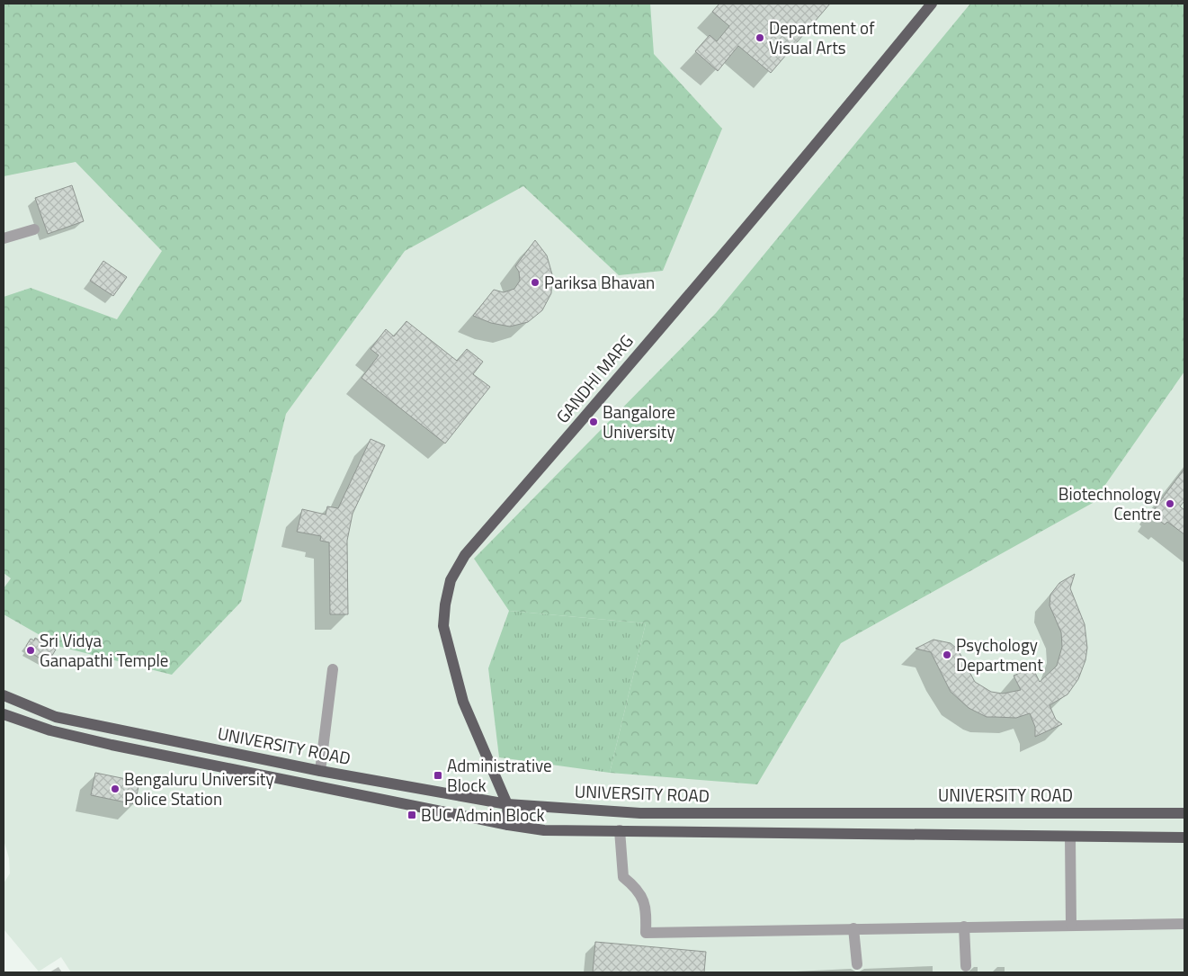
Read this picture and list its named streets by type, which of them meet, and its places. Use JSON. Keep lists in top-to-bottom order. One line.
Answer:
{"streets":{"main road":["GANDHI MARG","UNIVERSITY ROAD"]},"crossings":[["GANDHI MARG","UNIVERSITY ROAD"]],"places":{"other":["Department of Visual Arts","Pariksa Bhavan","Bangalore University","Biotechnology Centre","Sri Vidya Ganapathi Temple","Psychology Department","Bengaluru University Police Station"],"transit":["Administrative Block","BUC Admin Block"]}}
